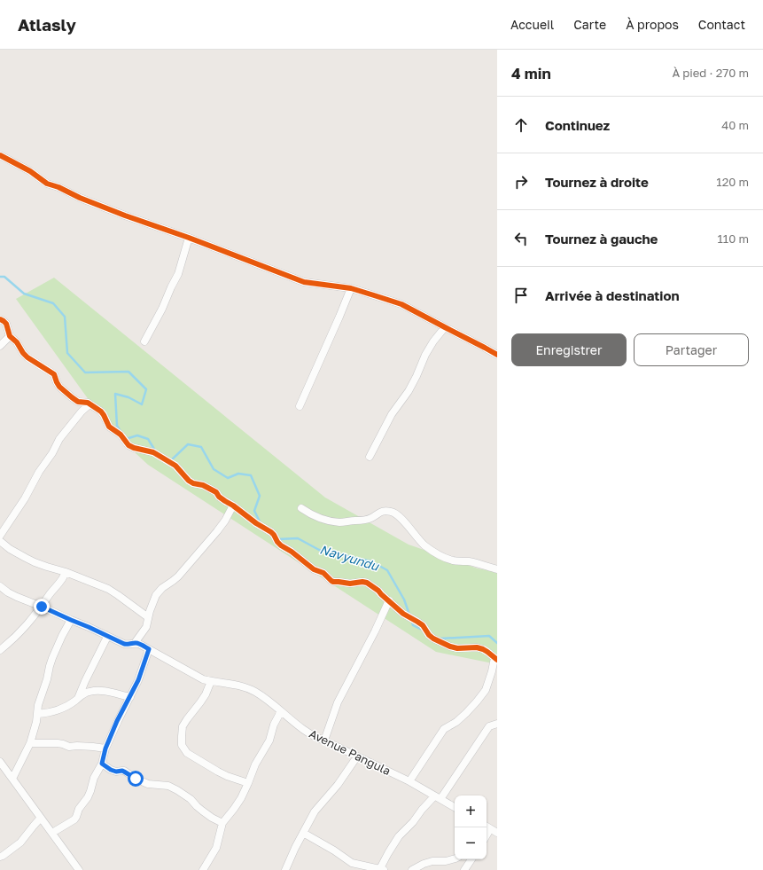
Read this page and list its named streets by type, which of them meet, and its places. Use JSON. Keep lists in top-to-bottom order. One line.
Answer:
{"streets":{"street":["Avenue Pangula"]},"water":["Navyundu"],"page":{"header":"Atlasly","nav":["Accueil","Carte","À propos","Contact"],"heading":["4 min","À pied · 270 m"],"list":[["Continuez","40 m"],["Tournez à droite","120 m"],["Tournez à gauche","110 m"],"Arrivée à destination"],"buttons":["Enregistrer","Partager"],"map_buttons":["+","−"]}}
